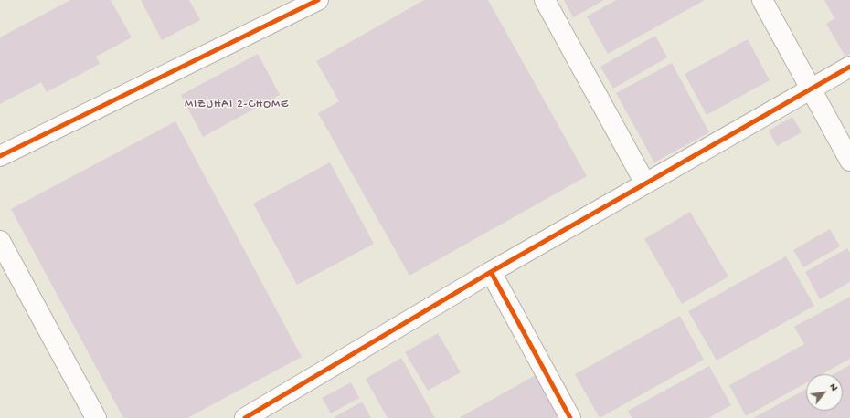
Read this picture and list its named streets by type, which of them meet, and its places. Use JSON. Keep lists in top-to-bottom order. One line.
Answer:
{"districts":["MIZUHAI 2-CHOME"],"north":"top right"}
